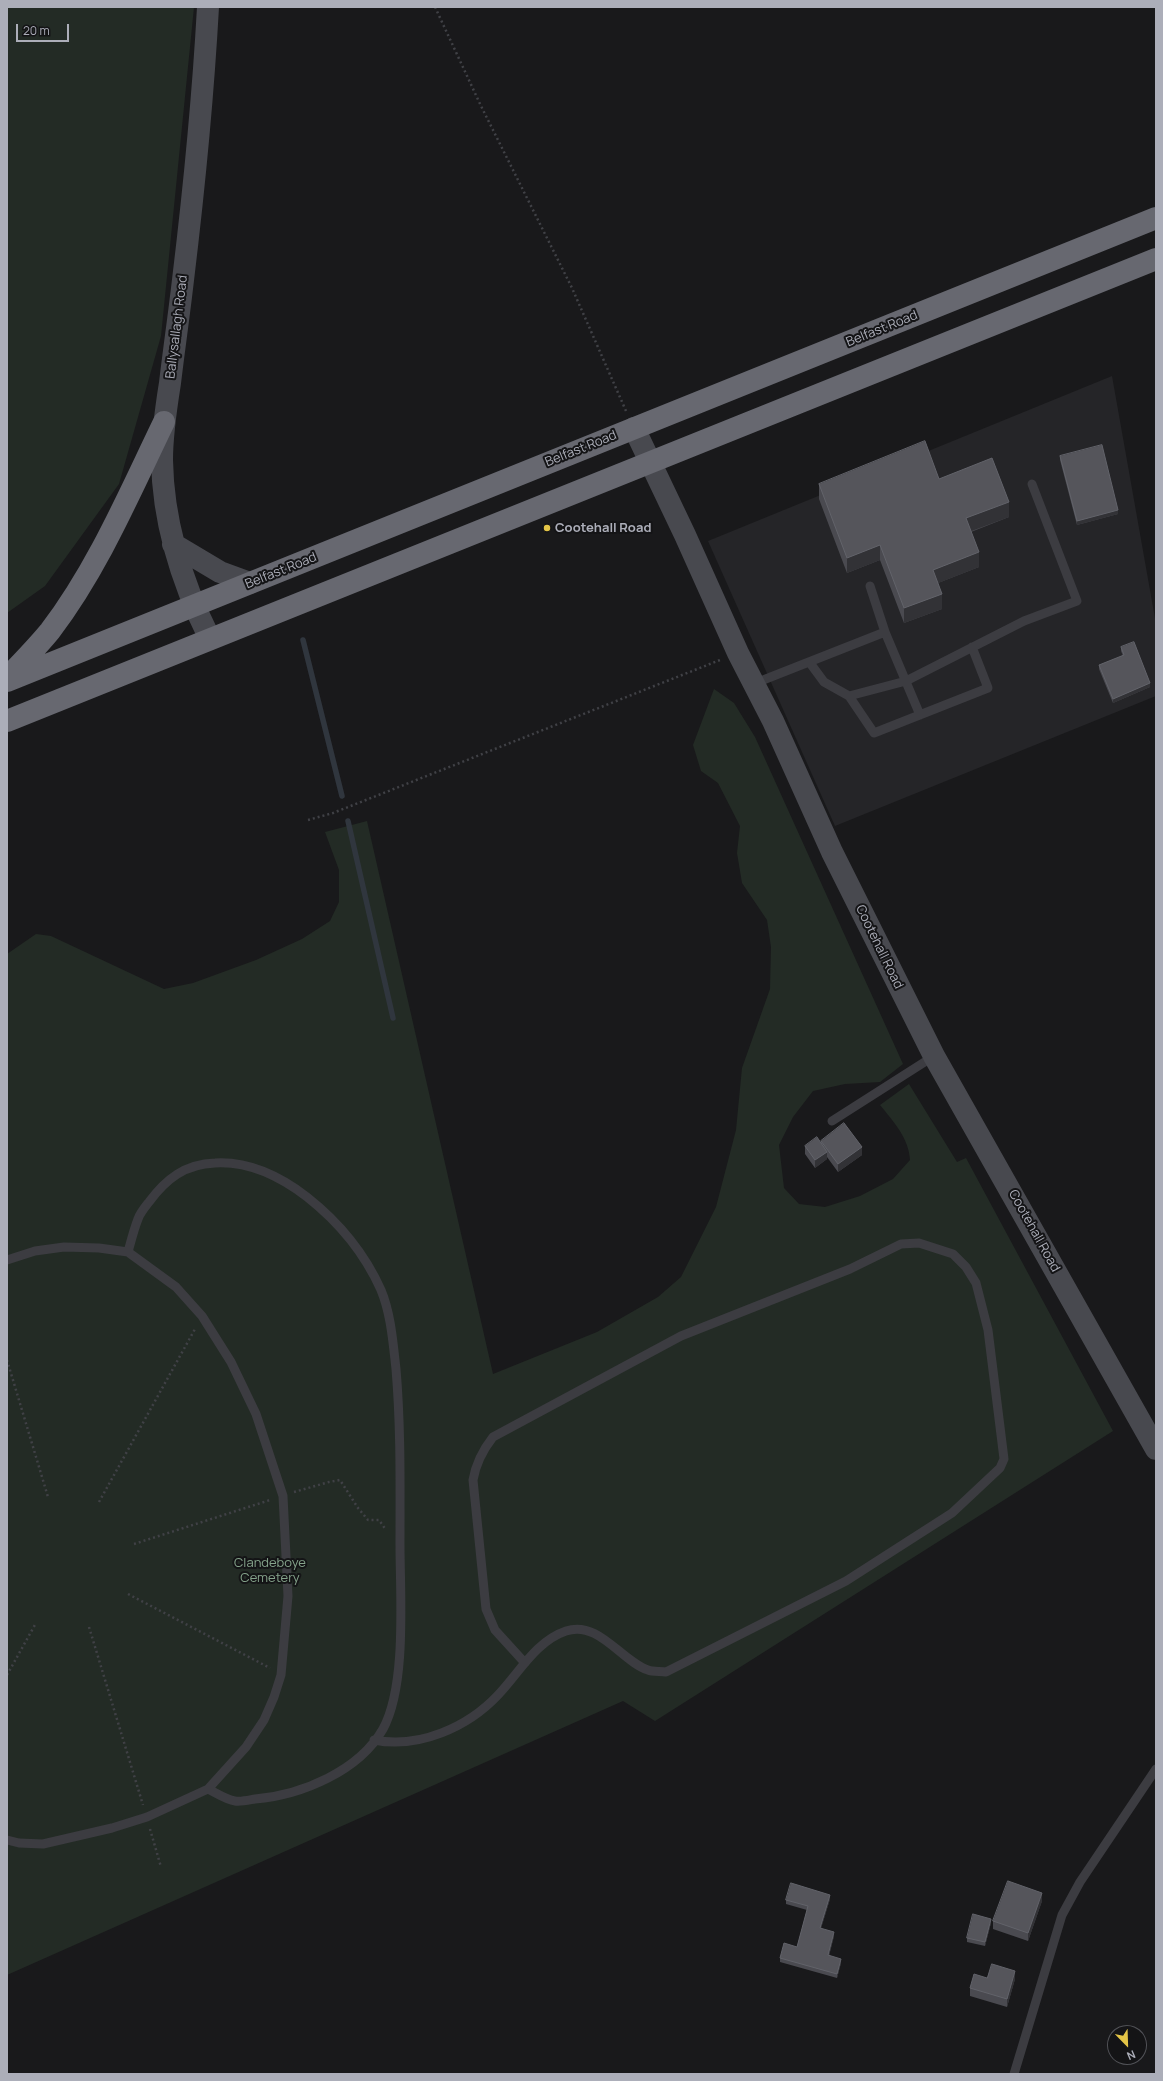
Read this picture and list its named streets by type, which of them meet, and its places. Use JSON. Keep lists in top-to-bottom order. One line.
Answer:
{"streets":{"highway":["Belfast Road"],"street":["Ballysallagh Road","Cootehall Road"]},"crossings":[["Ballysallagh Road","Belfast Road"],["Belfast Road","Cootehall Road"]],"parks":["Clandeboye Cemetery"],"places":["Cootehall Road"],"scale_bar":"20 m","north":"bottom right"}
